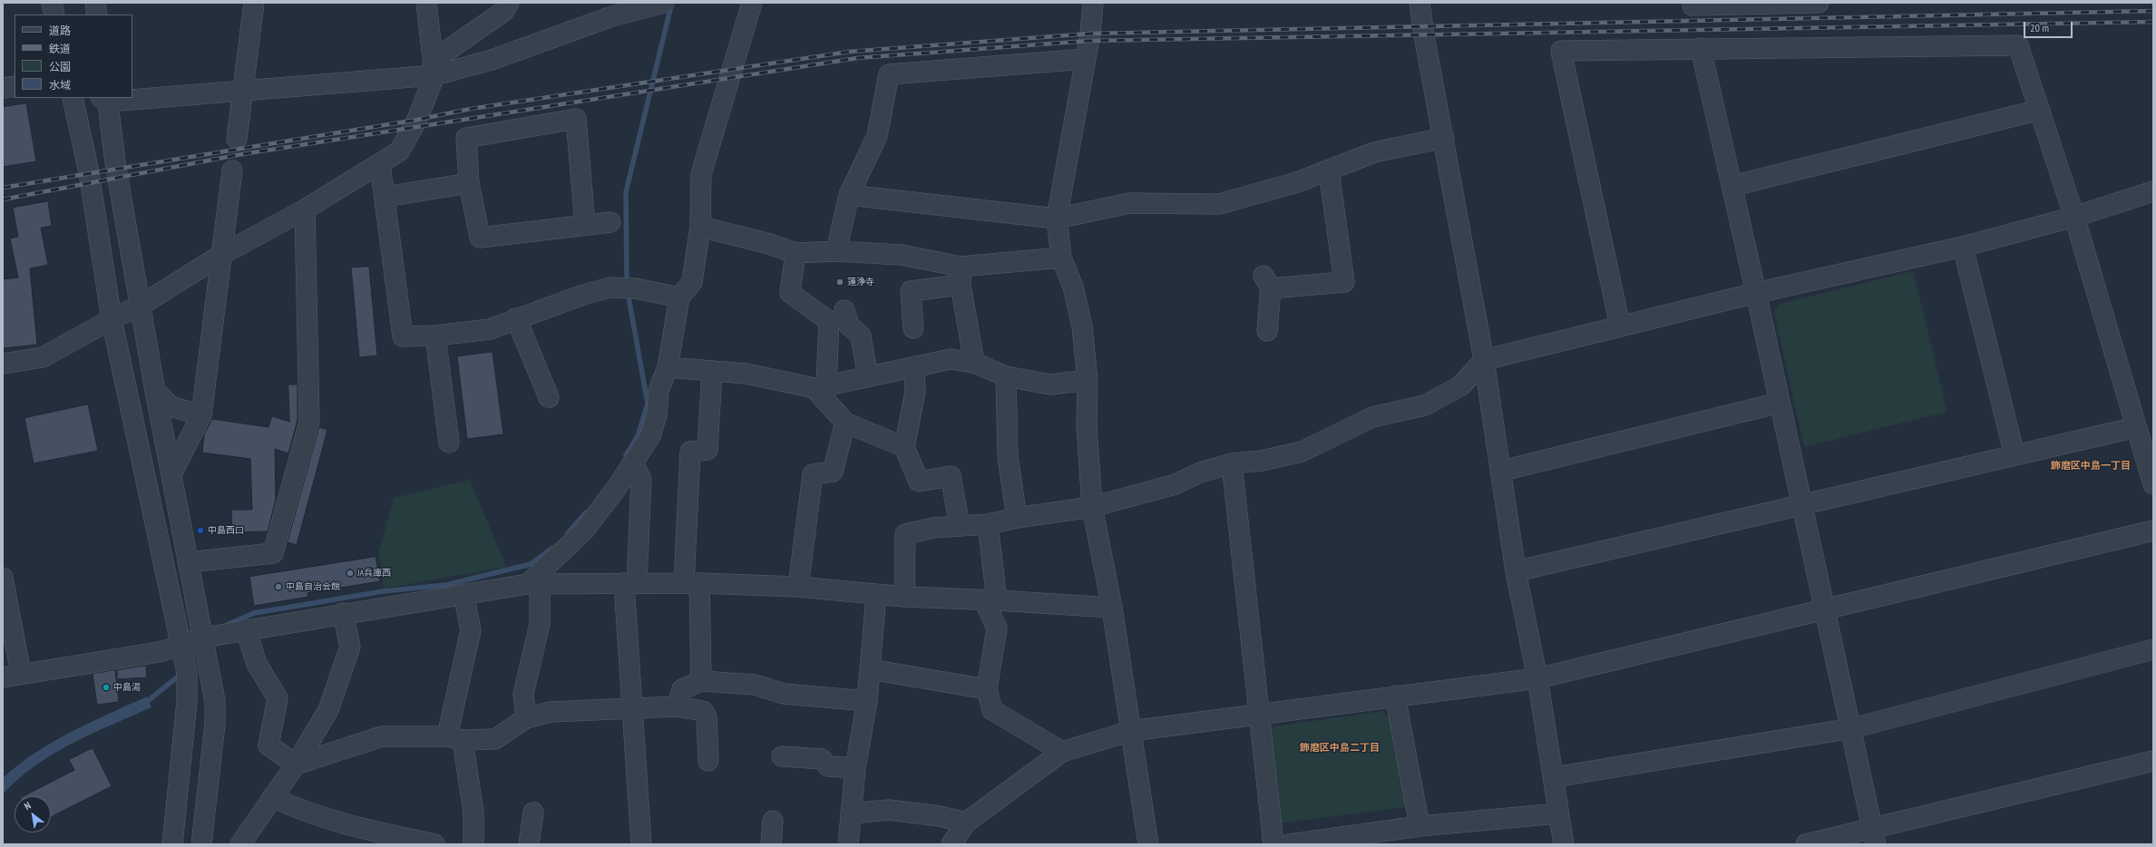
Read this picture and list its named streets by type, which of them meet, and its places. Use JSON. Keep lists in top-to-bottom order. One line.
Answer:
{"districts":["飾磨区中島一丁目","飾磨区中島二丁目"],"places":["蓮浄寺","中島西口","JA兵庫西","中島自治会館","中島湯"],"legend":["道路","鉄道","公園","水域"],"scale_bar":"20 m","north":"top left"}
